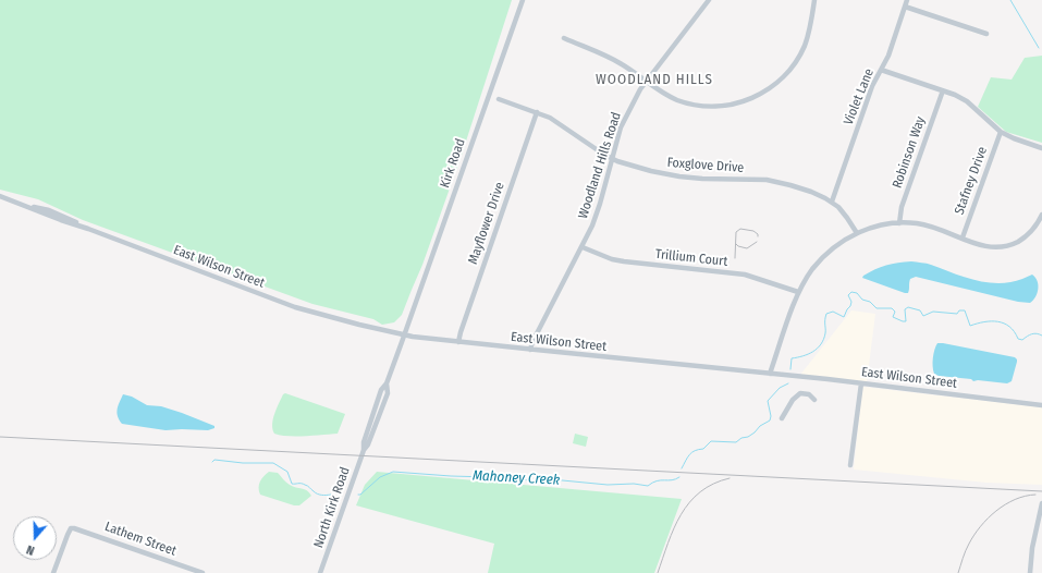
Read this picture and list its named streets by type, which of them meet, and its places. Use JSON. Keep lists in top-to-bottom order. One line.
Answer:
{"streets":{"street":["Violet Lane","Robinson Way","Kirk Road","Woodland Hills Road","Foxglove Drive","Stafney Drive","Mayflower Drive","Trillium Court","East Wilson Street","North Kirk Road","Lathem Street"]},"crossings":[["Violet Lane","Foxglove Drive"],["Kirk Road","East Wilson Street"],["Kirk Road","North Kirk Road"],["Woodland Hills Road","Foxglove Drive"],["Woodland Hills Road","Trillium Court"],["Woodland Hills Road","East Wilson Street"],["Foxglove Drive","Mayflower Drive"],["Mayflower Drive","East Wilson Street"],["East Wilson Street","North Kirk Road"]],"districts":["WOODLAND HILLS"],"water":["Mahoney Creek"],"north":"bottom"}
